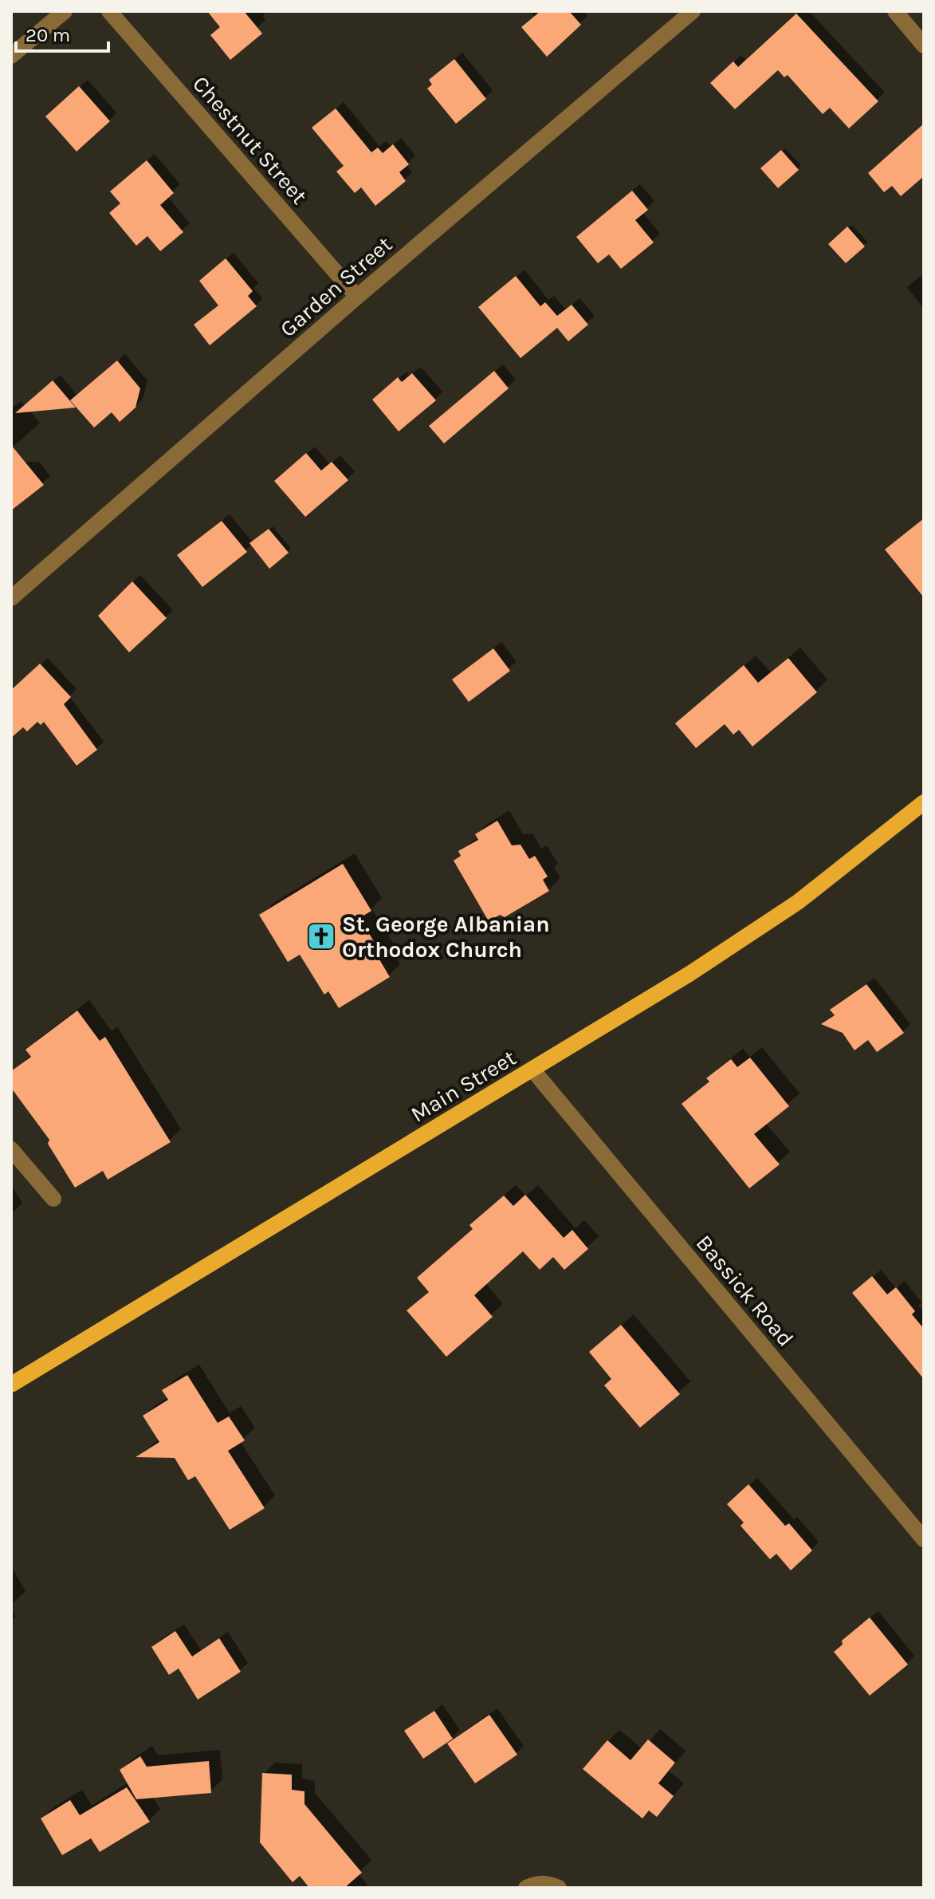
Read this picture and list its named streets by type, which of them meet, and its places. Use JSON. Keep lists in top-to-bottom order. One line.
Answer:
{"streets":{"main road":["Main Street"],"street":["Chestnut Street","Garden Street","Bassick Road"]},"crossings":[["Chestnut Street","Garden Street"],["Main Street","Bassick Road"]],"places":{"church":["St. George Albanian Orthodox Church"]},"scale_bar":"20 m"}
